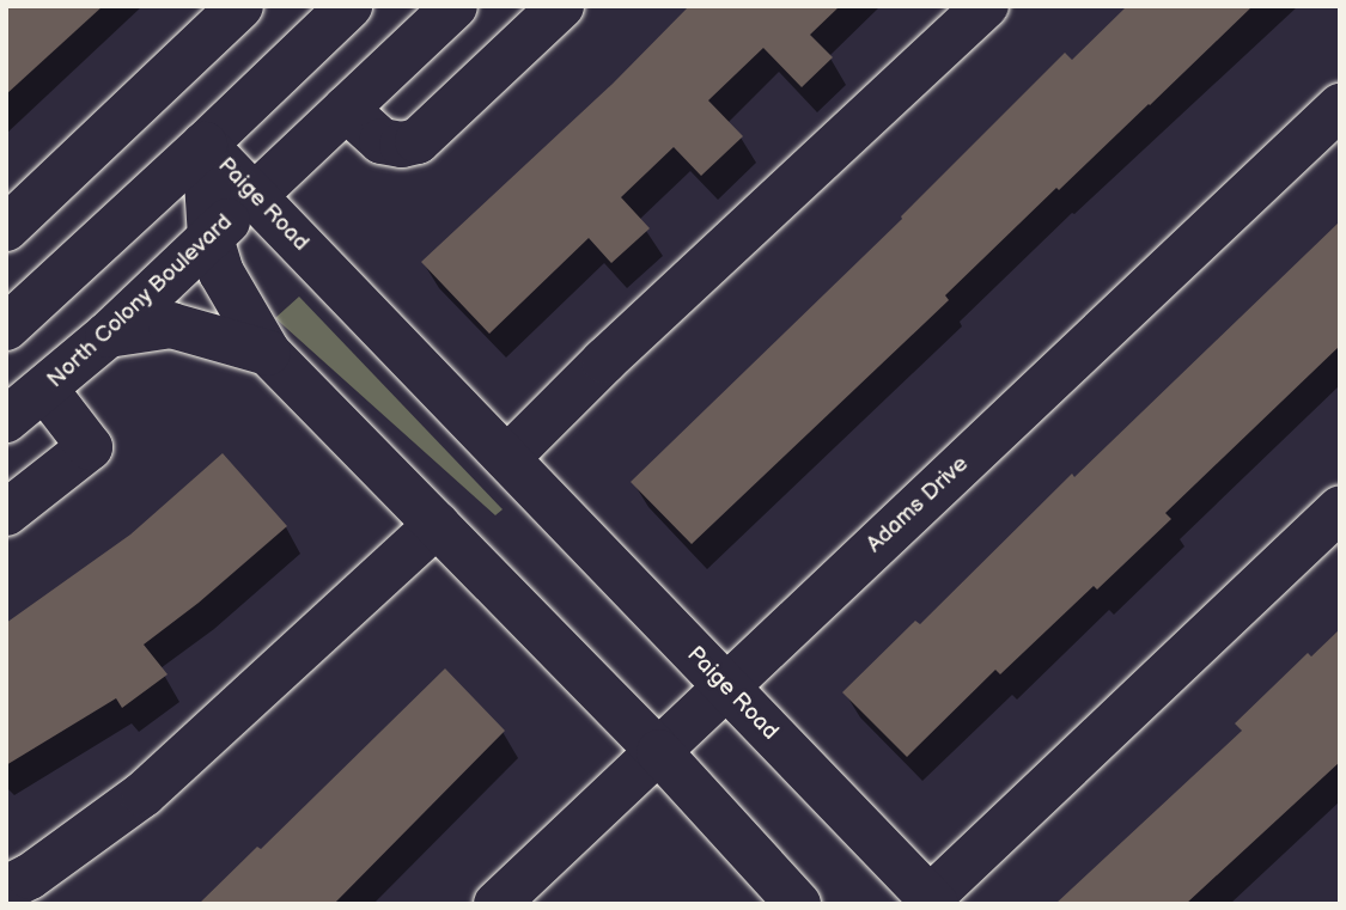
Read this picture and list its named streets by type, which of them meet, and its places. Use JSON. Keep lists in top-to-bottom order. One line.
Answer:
{"streets":{"main road":["Paige Road","North Colony Boulevard","Adams Drive"]},"crossings":[["Paige Road","North Colony Boulevard"],["Paige Road","Adams Drive"]]}
